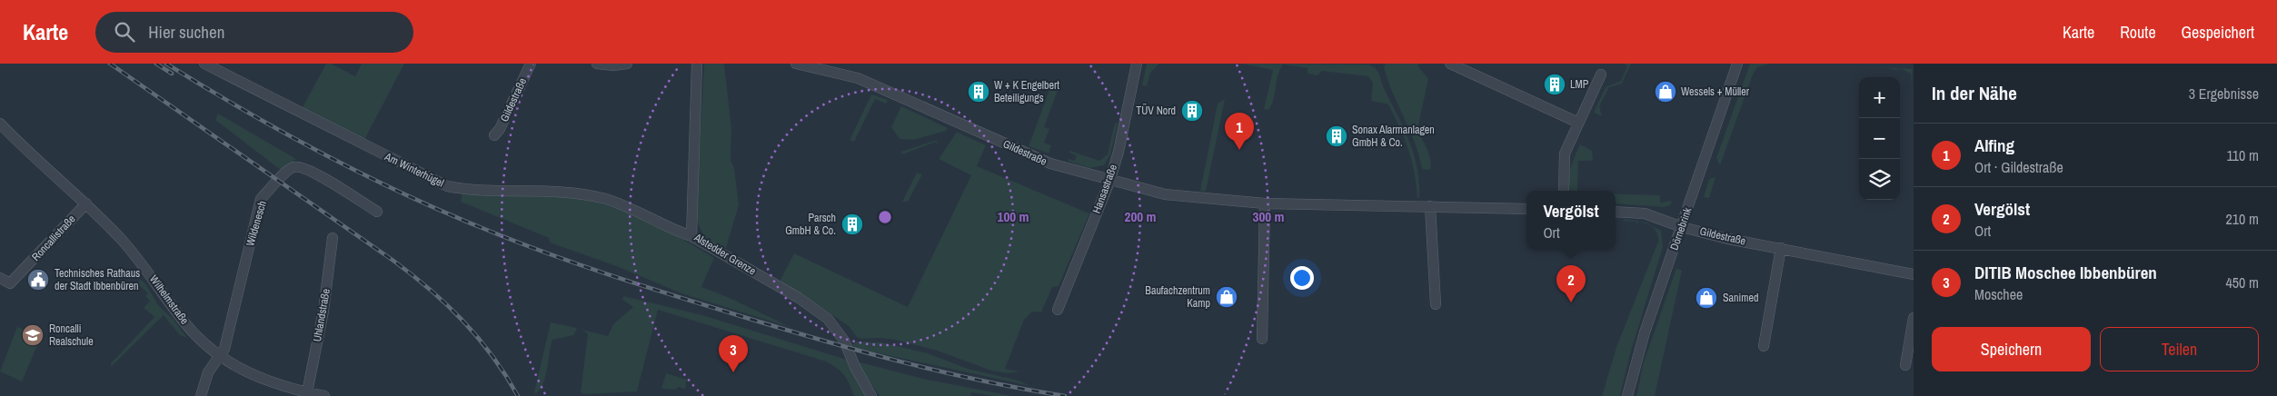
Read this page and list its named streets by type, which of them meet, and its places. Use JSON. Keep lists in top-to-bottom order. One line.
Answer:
{"streets":{"street":["Gildestraße","Am Winterhügel","Hansastraße","Wildenesch","Dörnebrink","Roncallistraße","Alstedder Grenze","Wilhelmstraße","Uhlandstraße"]},"crossings":[["Gildestraße","Hansastraße"],["Gildestraße","Dörnebrink"],["Am Winterhügel","Alstedder Grenze"],["Wildenesch","Wilhelmstraße"],["Roncallistraße","Wilhelmstraße"],["Wilhelmstraße","Uhlandstraße"]],"places":{"building":["LMP","W + K Engelbert Beteiligungs","TÜV Nord","Sonax Alarmanlagen GmbH & Co.","Parsch GmbH & Co."],"shop":["Wessels + Müller","Baufachzentrum Kamp","Sanimed"],"public building":["Technisches Rathaus der Stadt Ibbenbüren"],"school or university":["Roncalli Realschule"]},"page":{"header":"Karte","search":"Hier suchen","nav":["Karte","Route","Gespeichert"],"heading":["In der Nähe","3 Ergebnisse"],"map_buttons":["+","−"],"pins":["1","2","3"],"list":[{"mark":"1","name":"Alfing","note":"Ort · Gildestraße","value":"110 m"},{"mark":"2","name":"Vergölst","note":"Ort","value":"210 m"},{"mark":"3","name":"DITIB Moschee Ibbenbüren","note":"Moschee","value":"450 m"}],"popup":["Vergölst","Ort"],"buttons":["Speichern","Teilen"]},"rings":["100 m","200 m","300 m"]}
